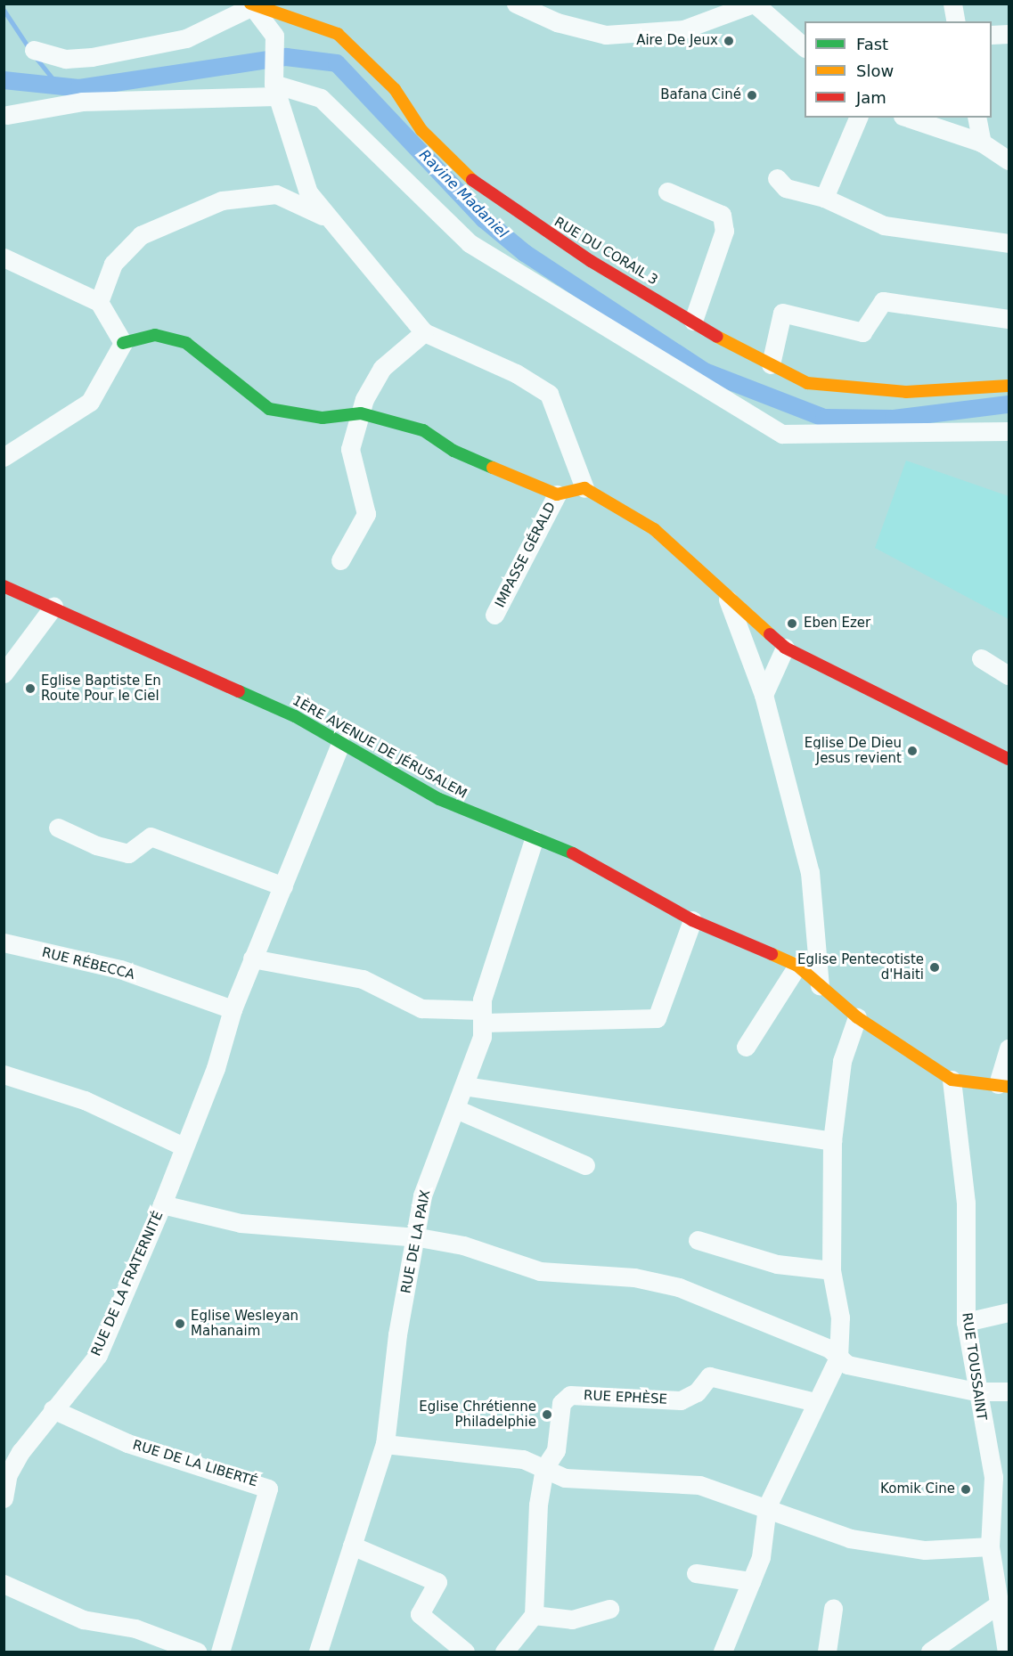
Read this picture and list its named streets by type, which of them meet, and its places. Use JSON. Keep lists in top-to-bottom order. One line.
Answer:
{"streets":{"street":["RUE DU CORAIL 3","IMPASSE GÉRALD","1ÈRE AVENUE DE JÉRUSALEM","RUE RÉBECCA","RUE DE LA PAIX","RUE DE LA FRATERNITÉ","RUE TOUSSAINT","RUE EPHÈSE","RUE DE LA LIBERTÉ"]},"crossings":[["1ÈRE AVENUE DE JÉRUSALEM","RUE DE LA PAIX"],["1ÈRE AVENUE DE JÉRUSALEM","RUE DE LA FRATERNITÉ"],["1ÈRE AVENUE DE JÉRUSALEM","RUE TOUSSAINT"],["RUE RÉBECCA","RUE DE LA FRATERNITÉ"],["RUE DE LA FRATERNITÉ","RUE DE LA LIBERTÉ"]],"water":["Ravine Madaniel"],"places":["Aire De Jeux","Bafana Ciné","Eben Ezer","Eglise Baptiste En Route Pour le Ciel","Eglise De Dieu Jesus revient","Eglise Pentecotiste d'Haiti","Eglise Wesleyan Mahanaim","Eglise Chrétienne Philadelphie","Komik Cine"],"legend":["Fast","Slow","Jam"]}
